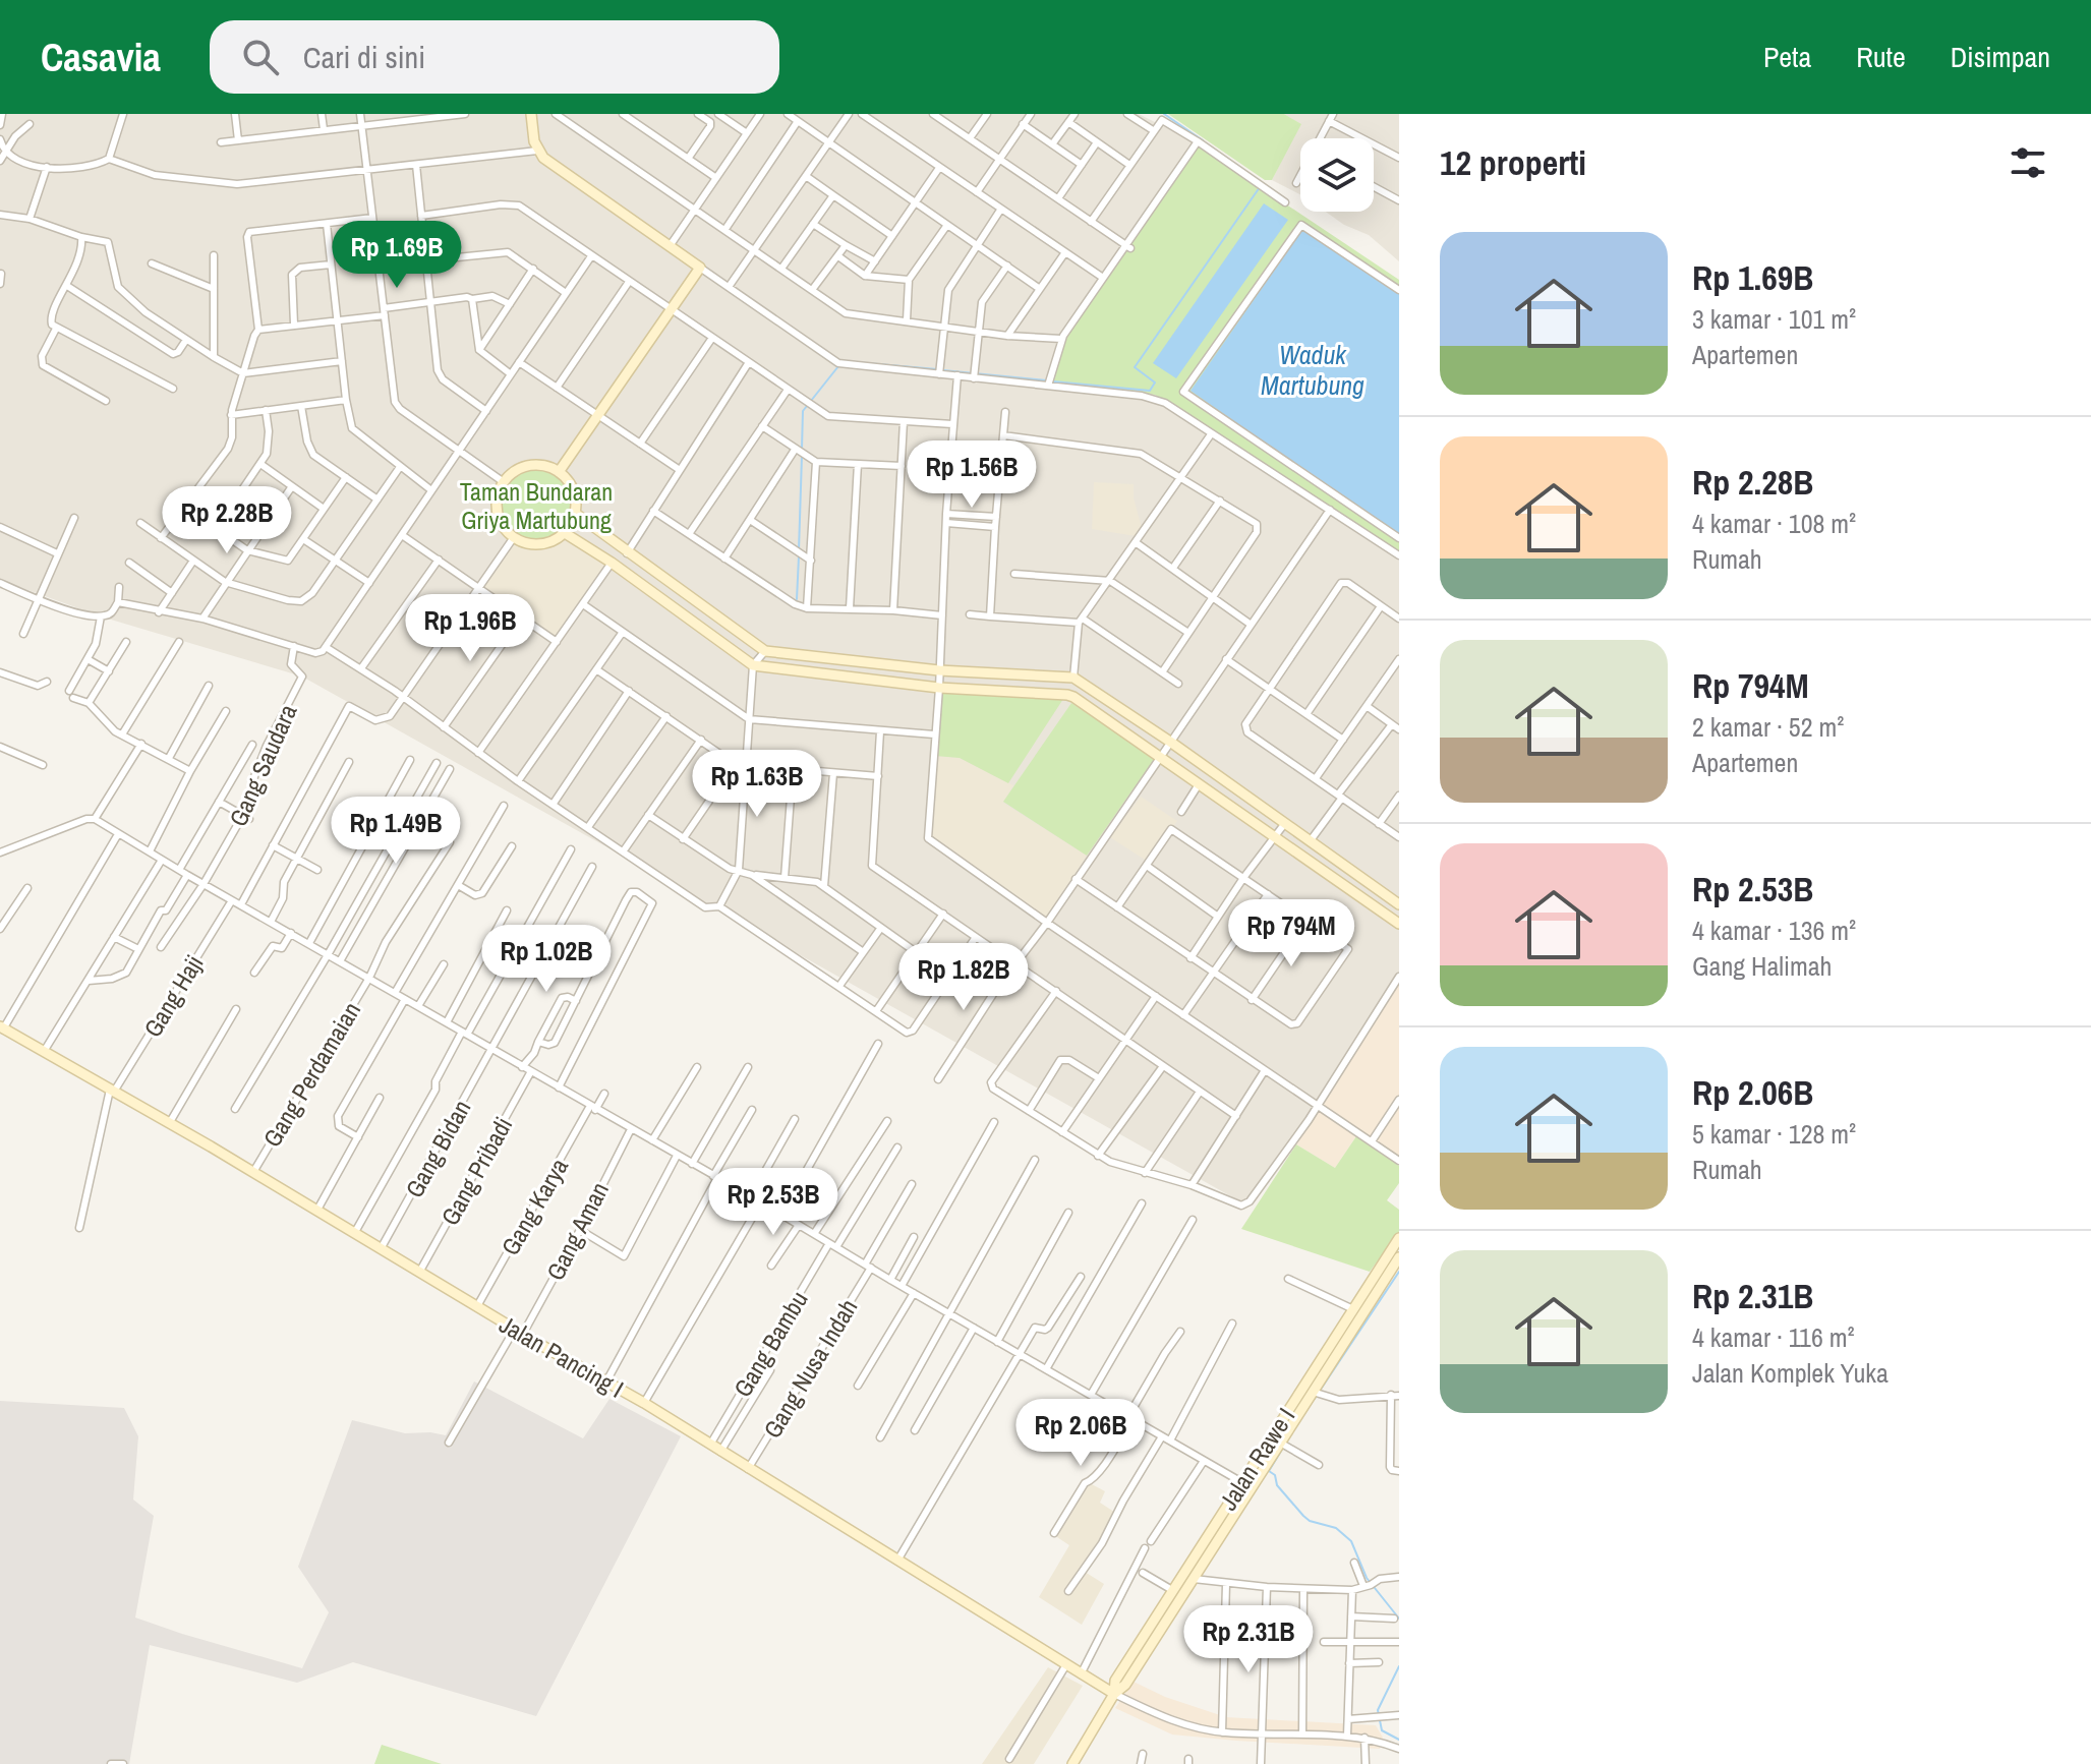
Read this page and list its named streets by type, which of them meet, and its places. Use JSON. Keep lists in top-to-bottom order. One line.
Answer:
{"streets":{"street":["Gang Saudara","Gang Haji","Gang Perdamaian","Gang Bidan","Gang Pribadi","Gang Karya","Gang Aman","Gang Bambu","Jalan Pancing I","Gang Nusa Indah","Jalan Rawe I"]},"crossings":[["Gang Haji","Jalan Pancing I"],["Gang Perdamaian","Jalan Pancing I"],["Gang Bidan","Jalan Pancing I"],["Gang Pribadi","Jalan Pancing I"],["Gang Karya","Jalan Pancing I"],["Gang Aman","Jalan Pancing I"],["Gang Bambu","Jalan Pancing I"],["Jalan Pancing I","Gang Nusa Indah"]],"water":["Waduk Martubung"],"parks":["Taman Bundaran Griya Martubung"],"page":{"header":"Casavia","search":"Cari di sini","nav":["Peta","Rute","Disimpan"],"heading":"12 properti","list":[{"name":"Rp 1.69B","note":"3 kamar · 101 m² · Apartemen"},{"name":"Rp 2.28B","note":"4 kamar · 108 m² · Rumah"},{"name":"Rp 794M","note":"2 kamar · 52 m² · Apartemen"},{"name":"Rp 2.53B","note":"4 kamar · 136 m² · Gang Halimah"},{"name":"Rp 2.06B","note":"5 kamar · 128 m² · Rumah"},{"name":"Rp 2.31B","note":"4 kamar · 116 m² · Jalan Komplek Yuka"}],"price":["Rp 1.69B","Rp 1.56B","Rp 2.28B","Rp 1.96B","Rp 1.63B","Rp 1.49B","Rp 794M","Rp 1.02B","Rp 1.82B","Rp 2.53B","Rp 2.06B","Rp 2.31B"]}}
